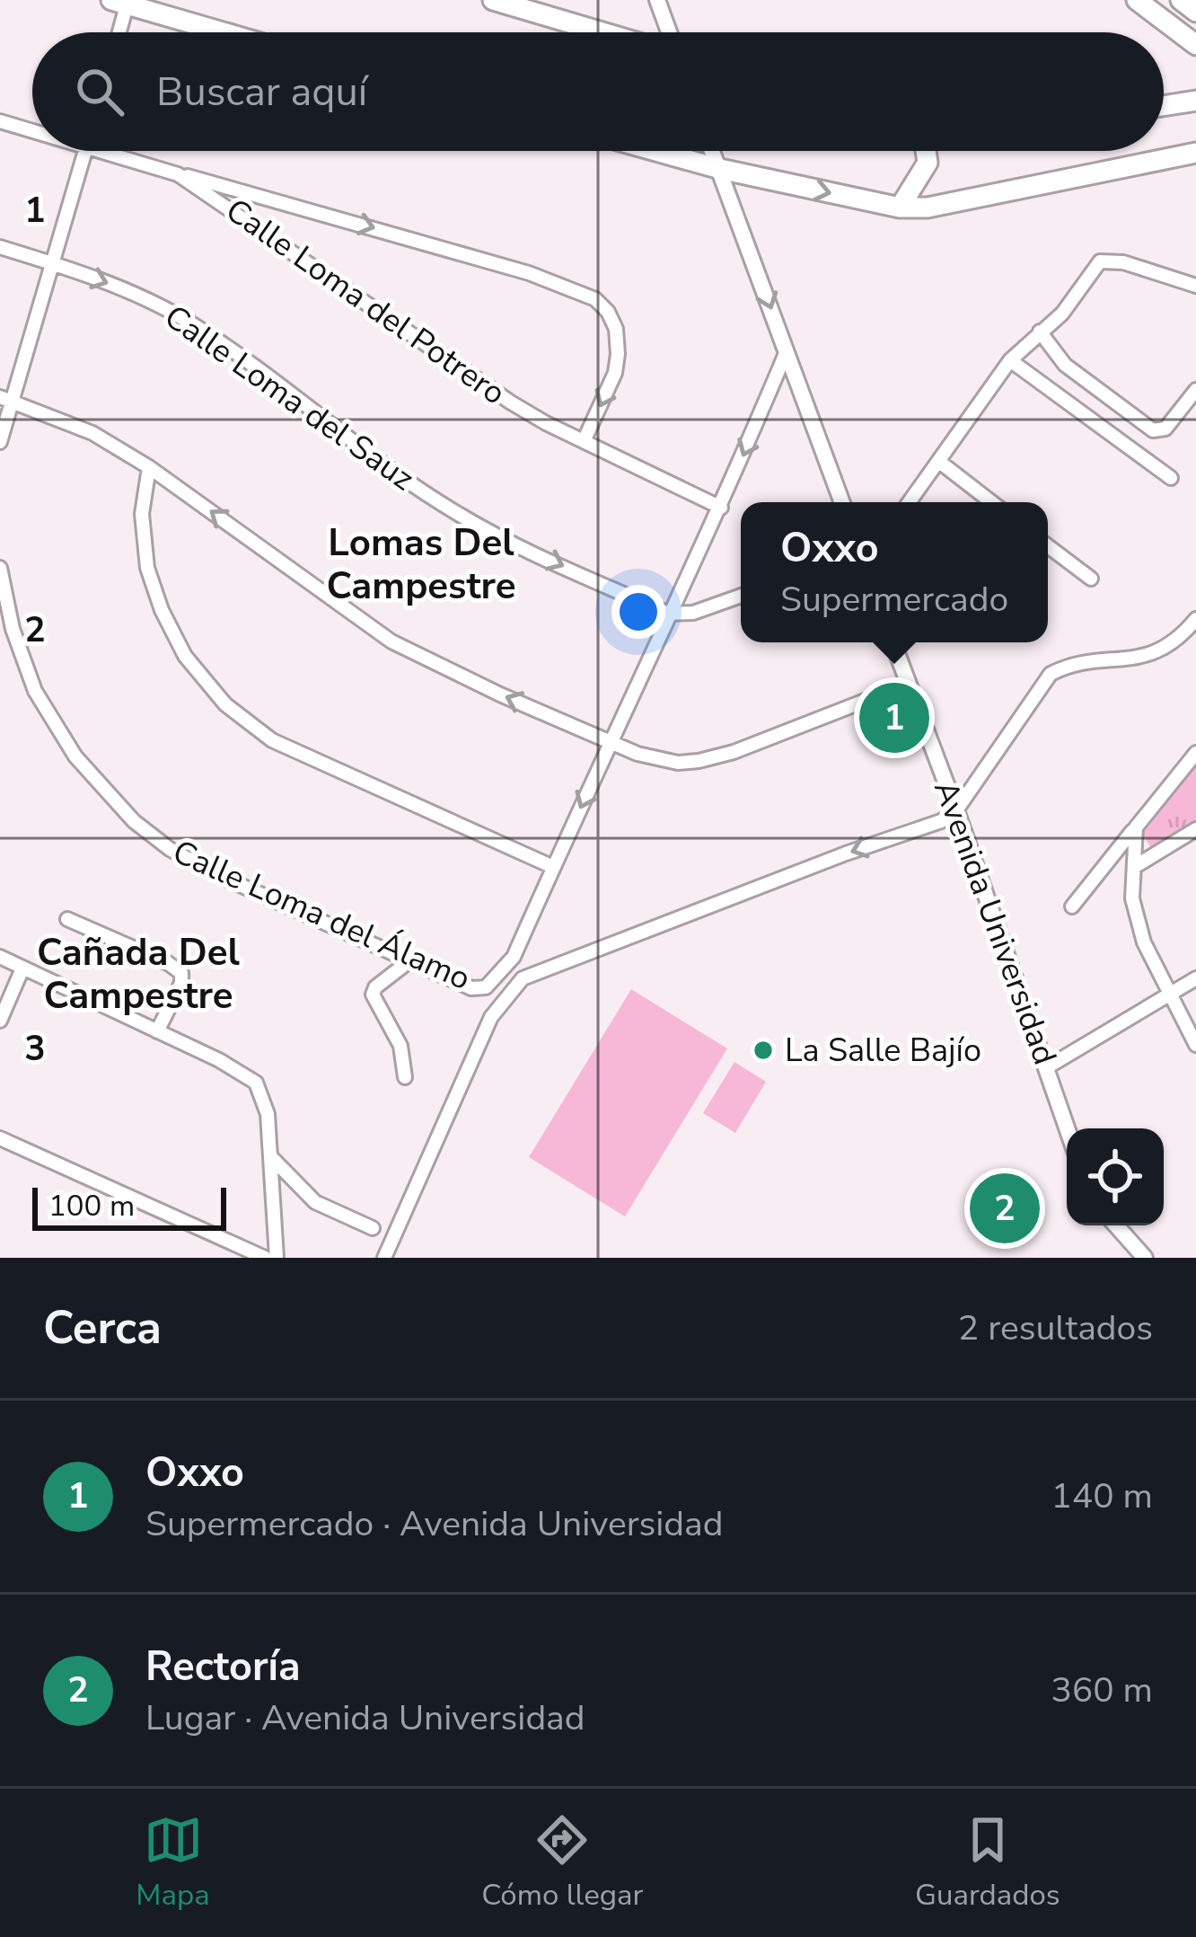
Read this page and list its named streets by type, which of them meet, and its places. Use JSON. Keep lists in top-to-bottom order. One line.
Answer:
{"streets":{"street":["Calle Loma del Potrero","Calle Loma del Sauz","Calle Loma del Álamo","Avenida Universidad"]},"one_way":["Calle Loma del Sauz"],"districts":["Lomas Del Campestre","Cañada Del Campestre"],"places":["La Salle Bajío"],"scale_bar":"100 m","page":{"search":"Buscar aquí","popup":["Oxxo","Supermercado"],"pins":["1","2"],"scale":"100 m","heading":["Cerca","2 resultados"],"list":[{"mark":"1","name":"Oxxo","note":"Supermercado · Avenida Universidad","value":"140 m"},{"mark":"2","name":"Rectoría","note":"Lugar · Avenida Universidad","value":"360 m"}],"nav":["Mapa","Cómo llegar","Guardados"]},"grid":{"rows":["1","2","3"]}}
